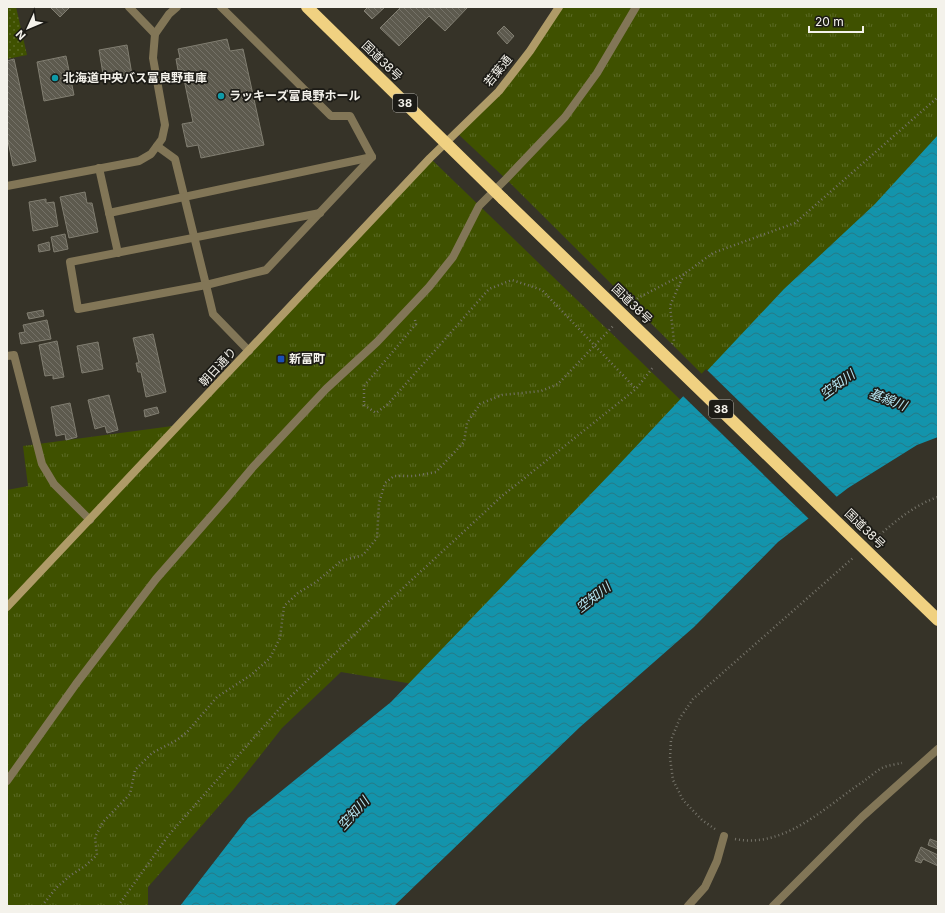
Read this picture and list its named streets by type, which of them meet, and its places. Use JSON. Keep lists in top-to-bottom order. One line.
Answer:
{"streets":{"highway":["国道38号","38"],"street":["若葉通","朝日通り"]},"crossings":[["国道38号","若葉通"],["国道38号","朝日通り"],["若葉通","朝日通り"]],"water":["空知川","基線川"],"places":{"other":["北海道中央バス富良野車庫","ラッキーズ富良野ホール"],"transit":["新富町"]},"scale_bar":"20 m","north":"bottom left"}
